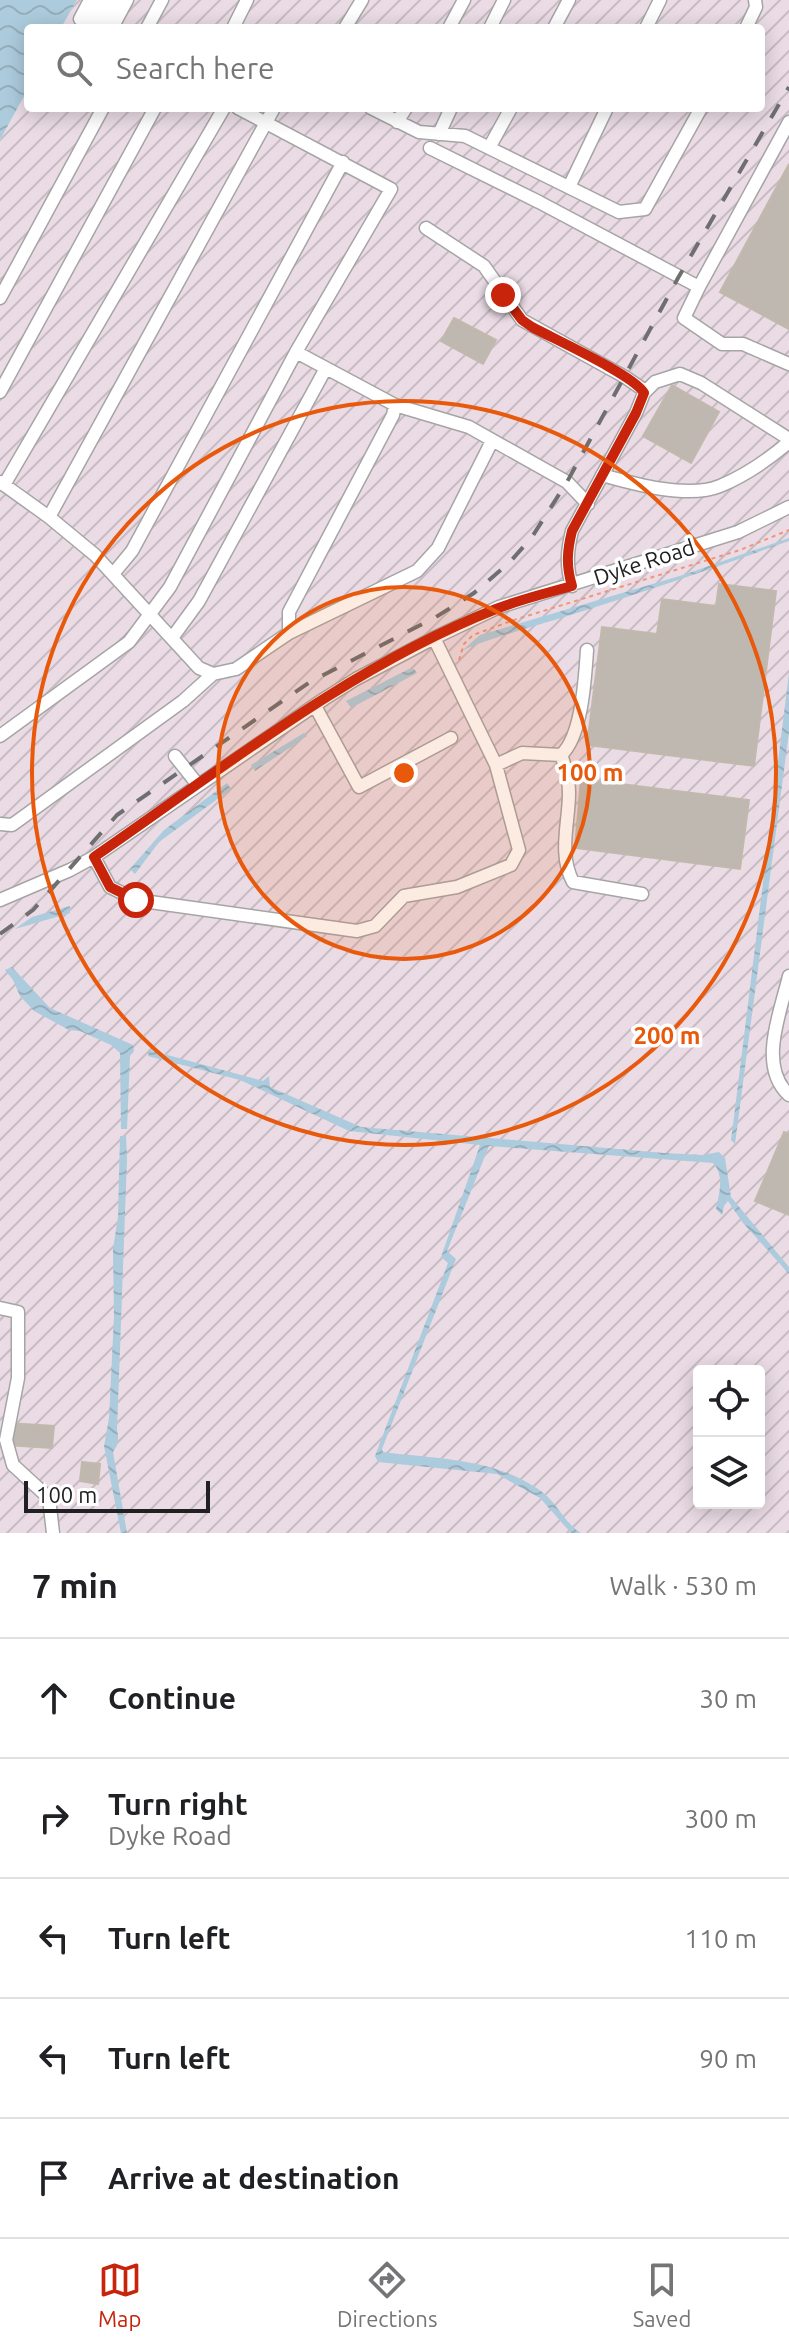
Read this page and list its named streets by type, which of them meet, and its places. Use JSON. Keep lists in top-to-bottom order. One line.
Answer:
{"streets":{"street":["Dyke Road"]},"scale_bar":"100 m","page":{"search":"Search here","scale":"100 m","heading":["7 min","Walk · 530 m"],"list":[["Continue","30 m"],["Turn right","Dyke Road","300 m"],["Turn left","110 m"],["Turn left","90 m"],"Arrive at destination"],"nav":["Map","Directions","Saved"]},"rings":["100 m","200 m"]}
